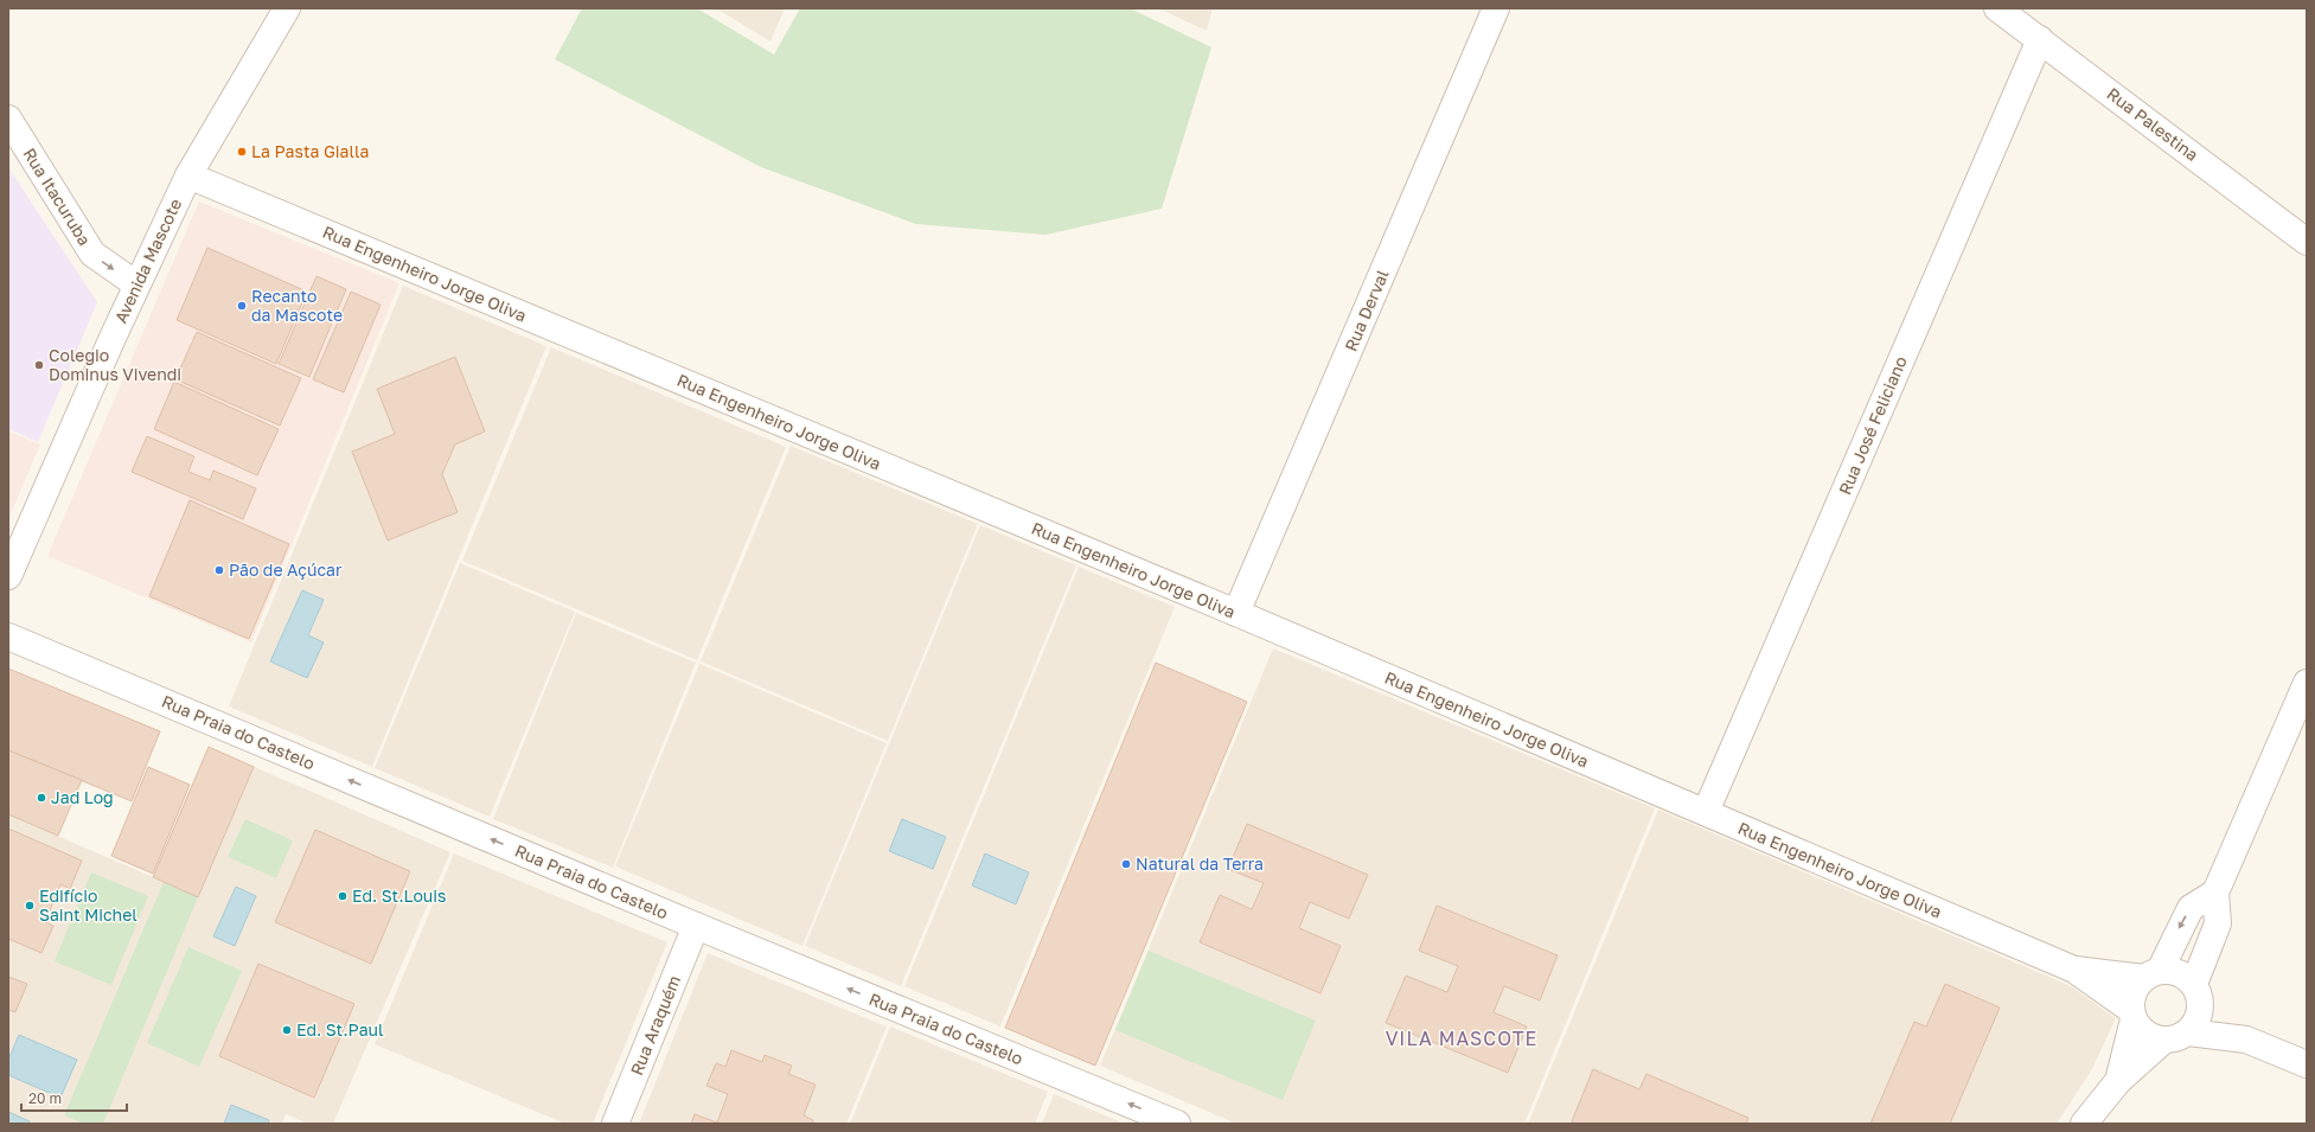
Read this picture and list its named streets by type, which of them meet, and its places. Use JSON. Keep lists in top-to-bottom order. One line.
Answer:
{"streets":{"street":["Rua Palestina","Rua Itacuruba","Avenida Mascote","Rua Engenheiro Jorge Oliva","Rua Derval","Rua José Feliciano","Rua Praia do Castelo","Rua Araquém"]},"crossings":[["Rua Palestina","Rua José Feliciano"],["Rua Itacuruba","Avenida Mascote"],["Avenida Mascote","Rua Engenheiro Jorge Oliva"],["Rua Engenheiro Jorge Oliva","Rua Derval"],["Rua Engenheiro Jorge Oliva","Rua José Feliciano"],["Rua Praia do Castelo","Rua Araquém"]],"one_way":["Rua Itacuruba","Rua Praia do Castelo"],"districts":["VILA MASCOTE"],"places":["La Pasta Gialla","Recanto da Mascote","Colegio Dominus Vivendi","Pão de Açúcar","Jad Log","Natural da Terra","Ed. St.Louis","Edifício Saint Michel","Ed. St.Paul"],"scale_bar":"20 m"}
